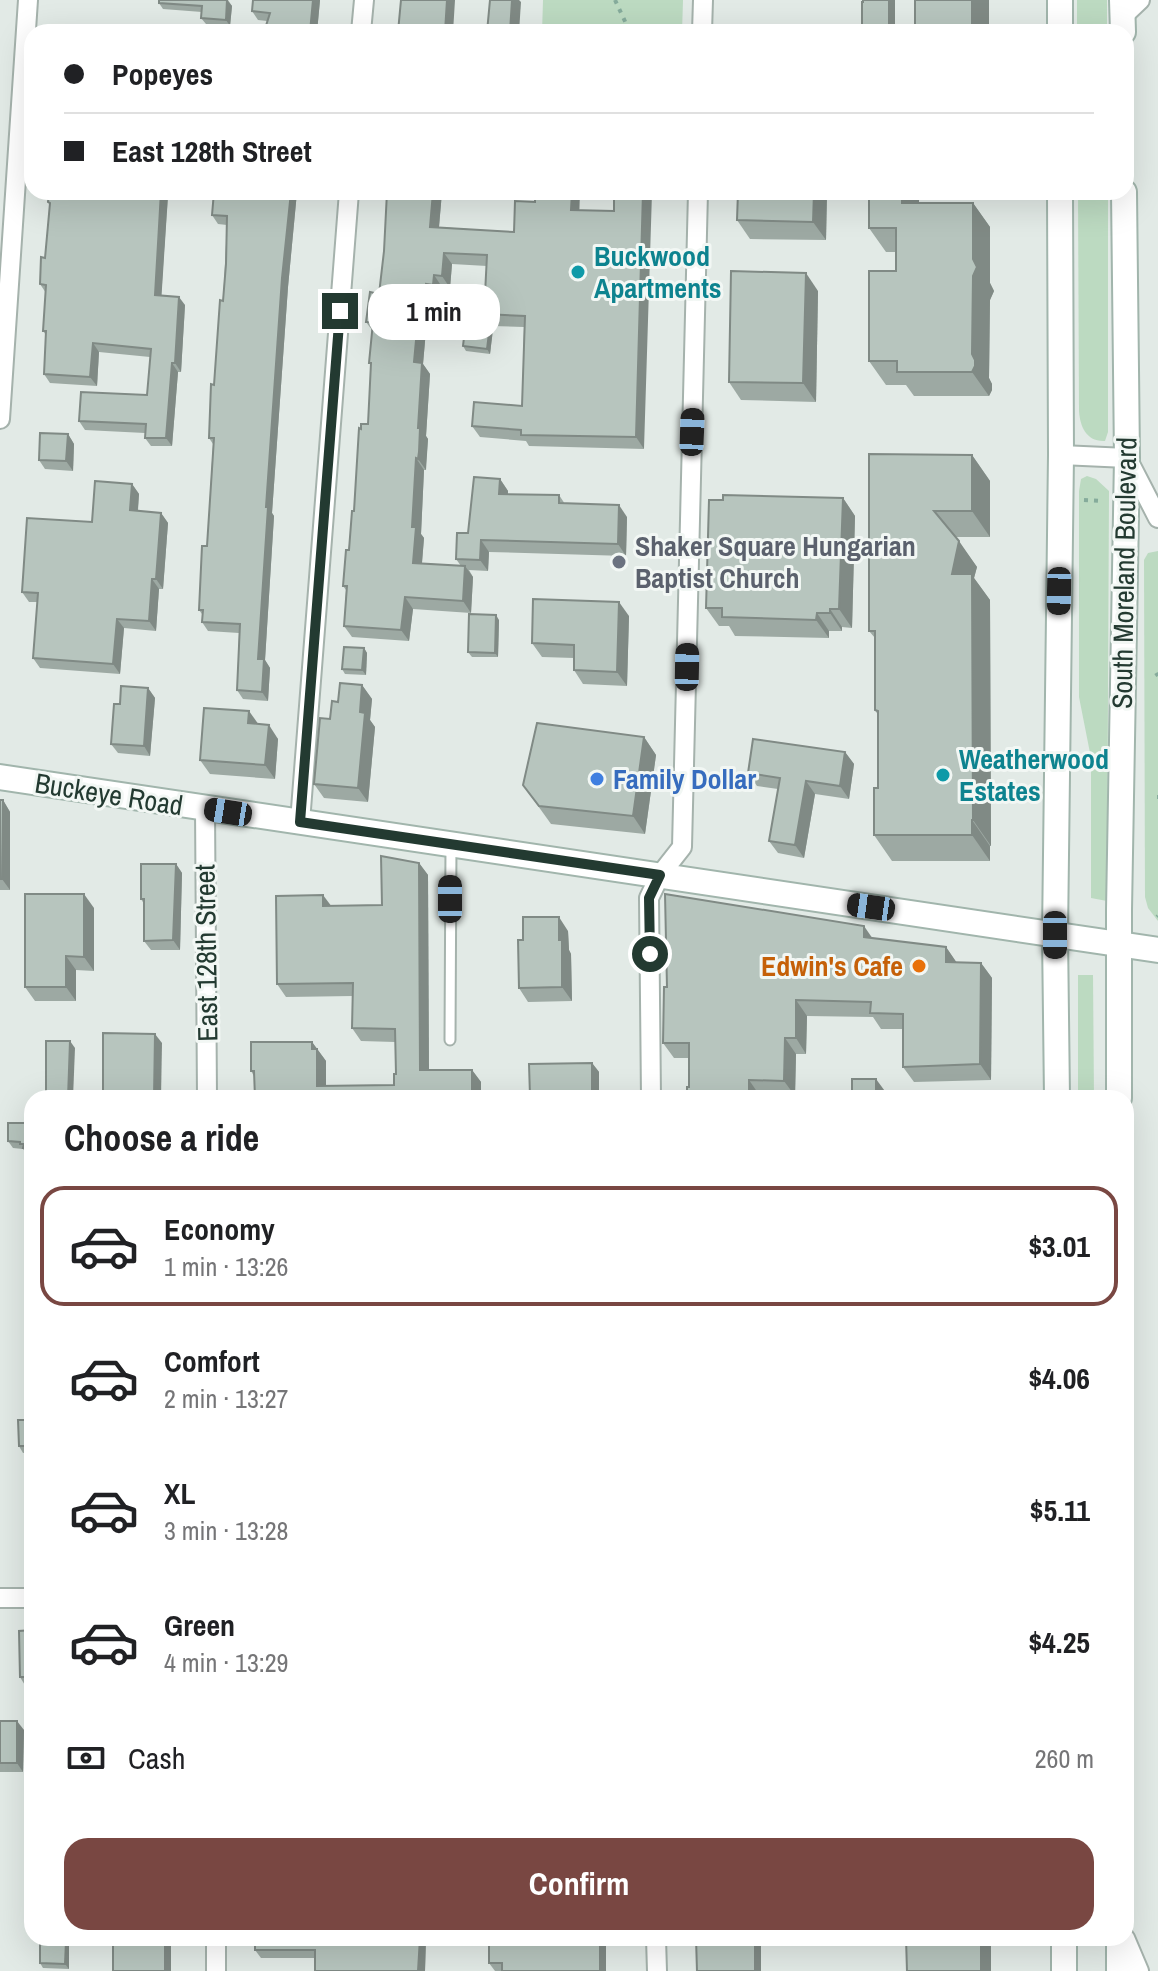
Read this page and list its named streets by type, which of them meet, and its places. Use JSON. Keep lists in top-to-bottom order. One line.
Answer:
{"streets":{"street":["South Moreland Boulevard","Buckeye Road","East 128th Street"]},"crossings":[["South Moreland Boulevard","Buckeye Road"],["Buckeye Road","East 128th Street"]],"places":["Buckwood Apartments","Shaker Square Hungarian Baptist Church","Weatherwood Estates","Family Dollar","Edwin's Cafe"],"page":{"banner":["Popeyes","East 128th Street"],"bubble":"1 min","heading":"Choose a ride","list":[{"name":"Economy","note":"1 min · 13:26","value":"$3.01"},{"name":"Comfort","note":"2 min · 13:27","value":"$4.06"},{"name":"XL","note":"3 min · 13:28","value":"$5.11"},{"name":"Green","note":"4 min · 13:29","value":"$4.25"}],"pay":["Cash","260 m"],"buttons":"Confirm"}}
